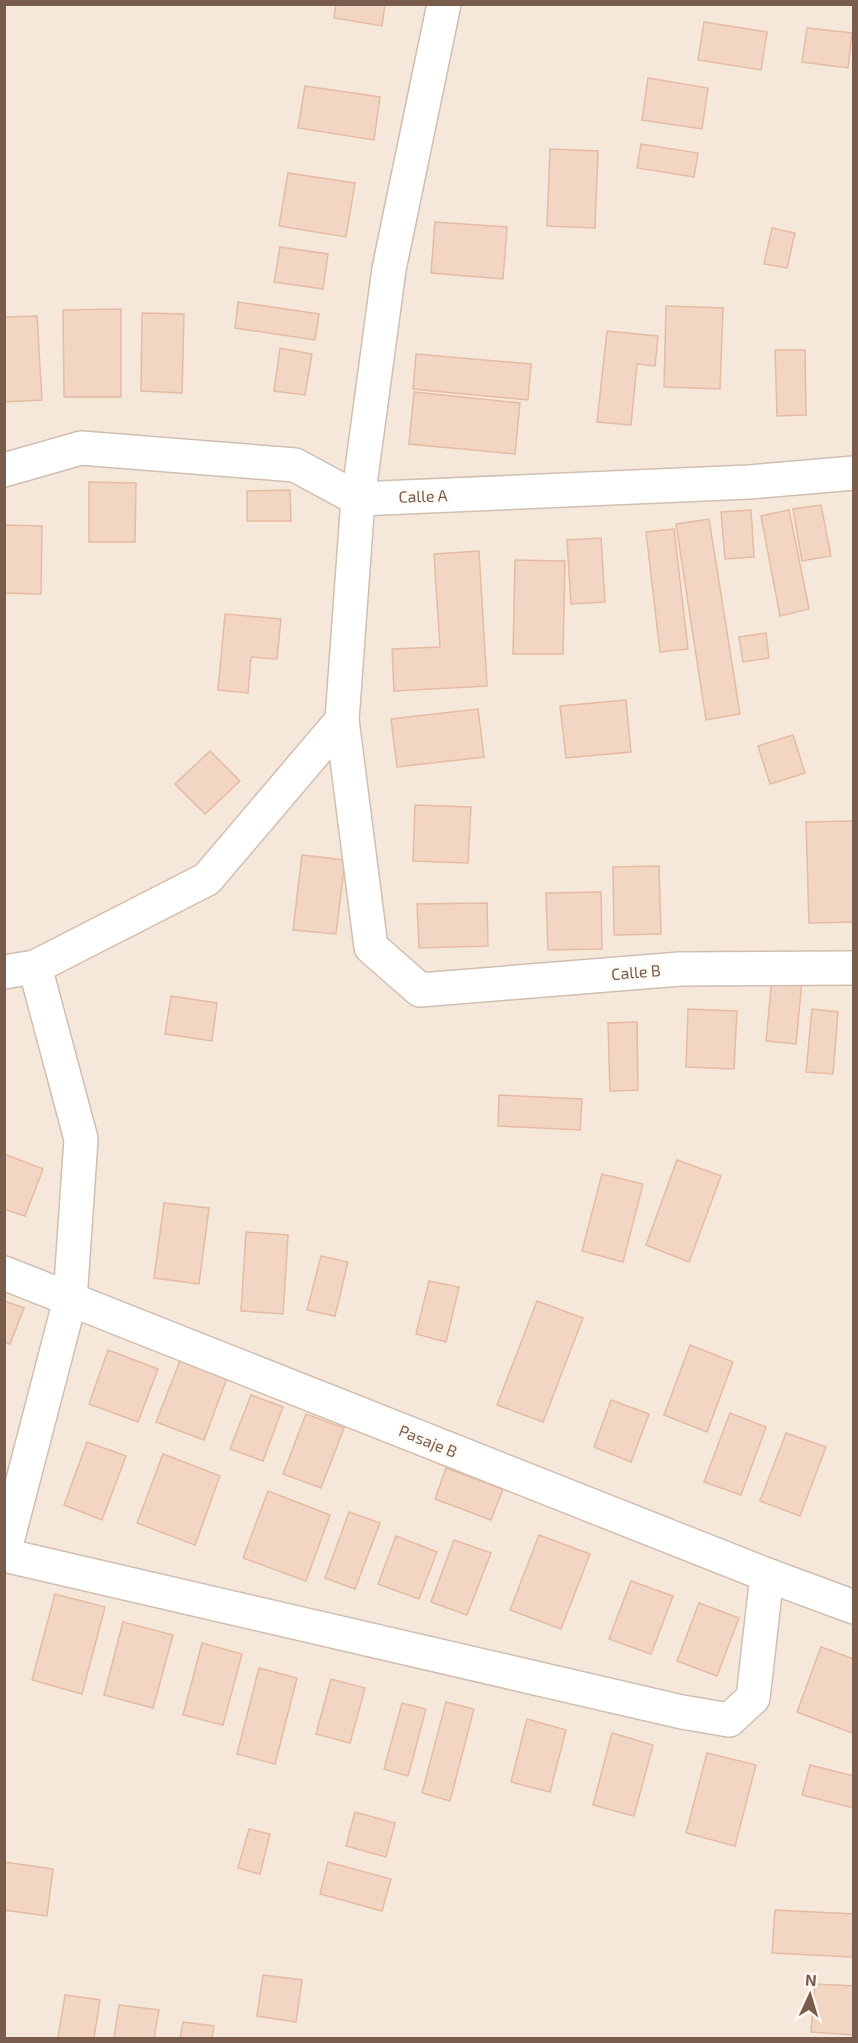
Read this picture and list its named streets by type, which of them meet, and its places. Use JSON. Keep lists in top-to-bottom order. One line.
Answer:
{"streets":{"street":["Calle A","Calle B","Pasaje B"]},"north":"top"}
